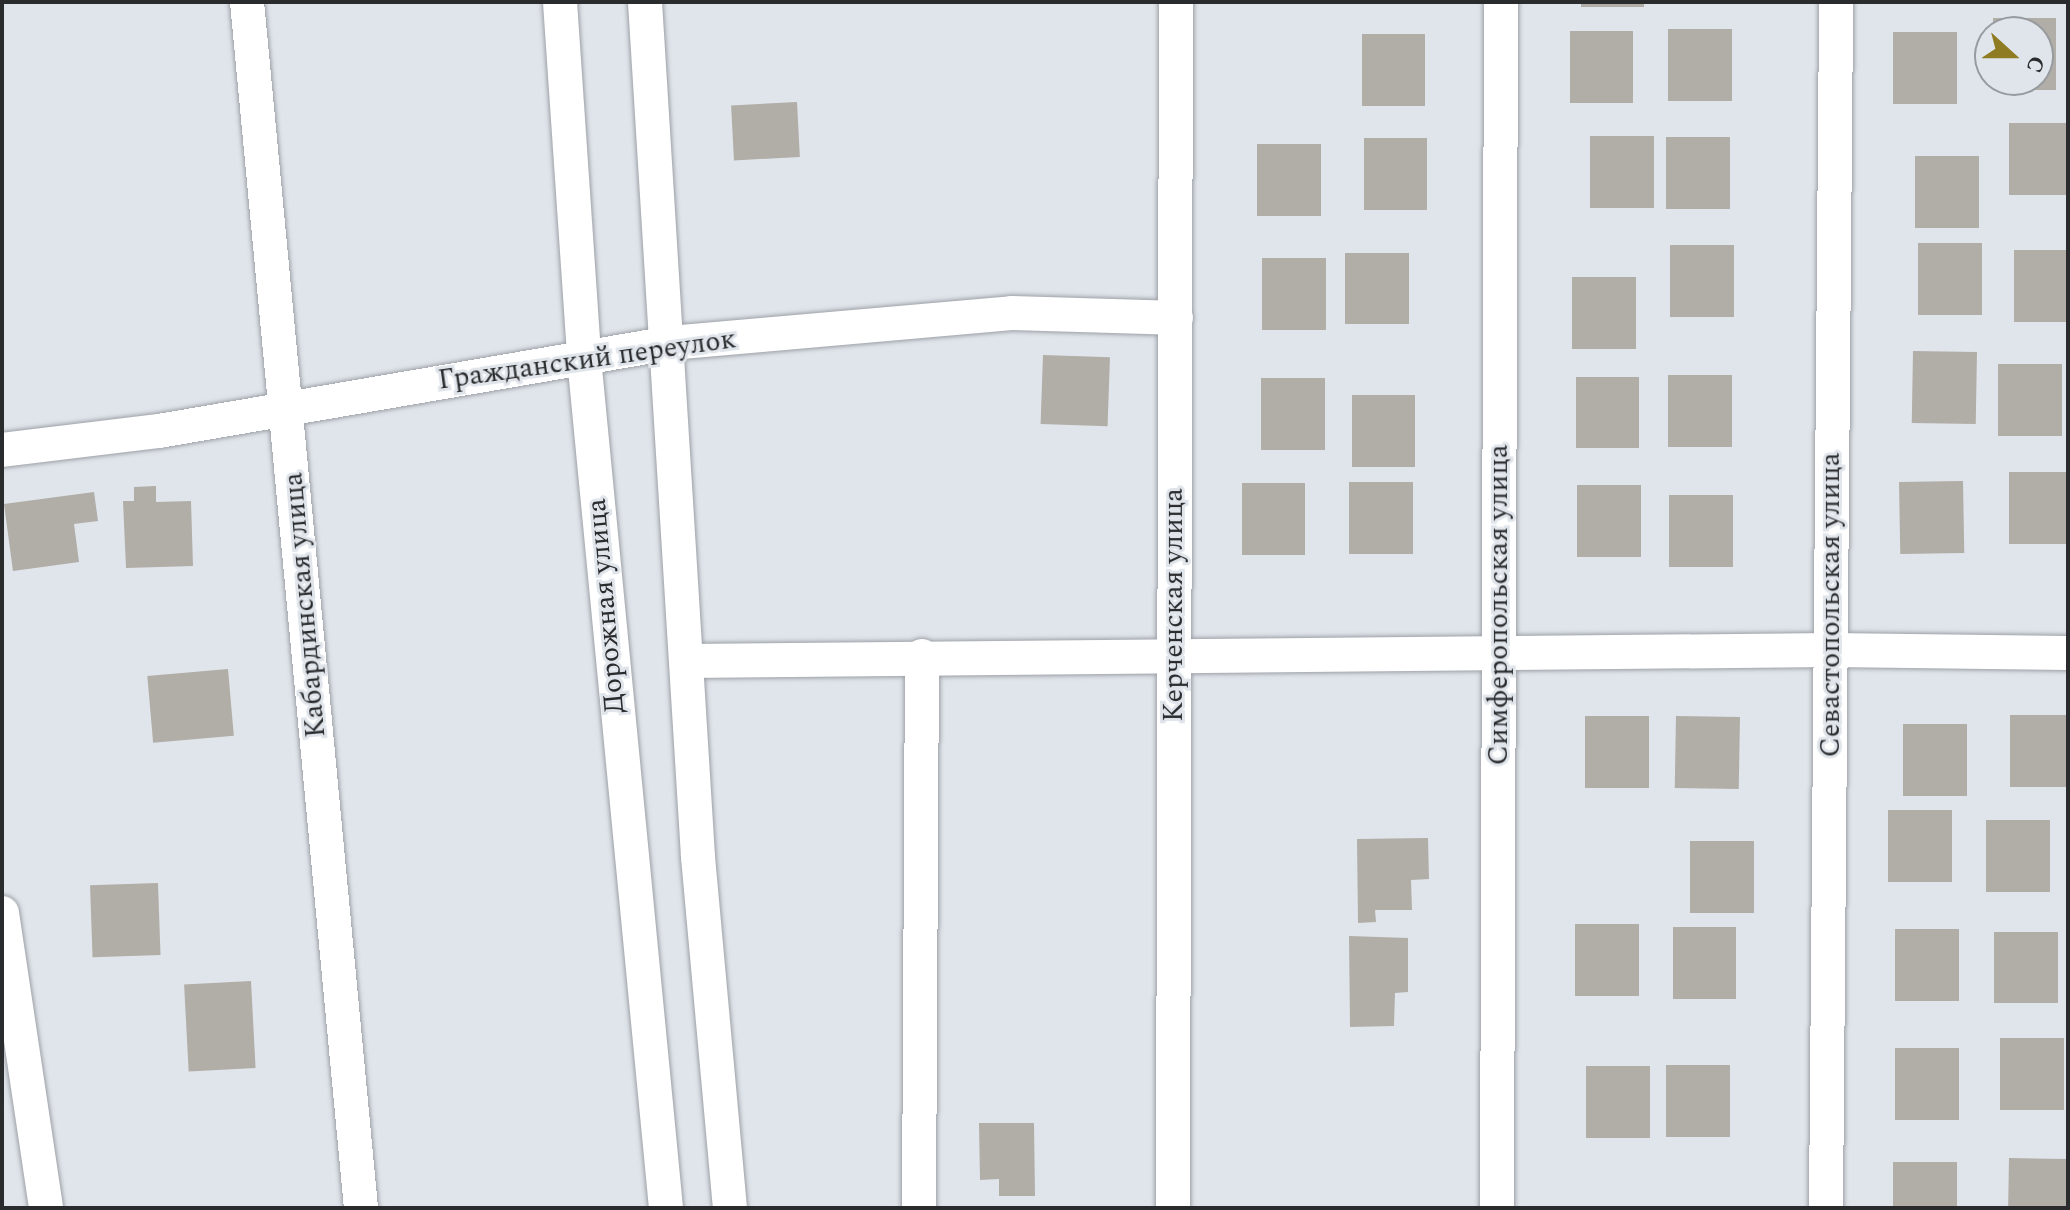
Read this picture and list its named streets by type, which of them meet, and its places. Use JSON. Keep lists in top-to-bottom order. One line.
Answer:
{"streets":{"street":["Гражданский переулок","Кабардинская улица","Керченская улица","Симферопольская улица","Севастопольская улица","Дорожная улица"]},"crossings":[["Гражданский переулок","Кабардинская улица"],["Гражданский переулок","Керченская улица"],["Гражданский переулок","Дорожная улица"]],"north":"right"}
